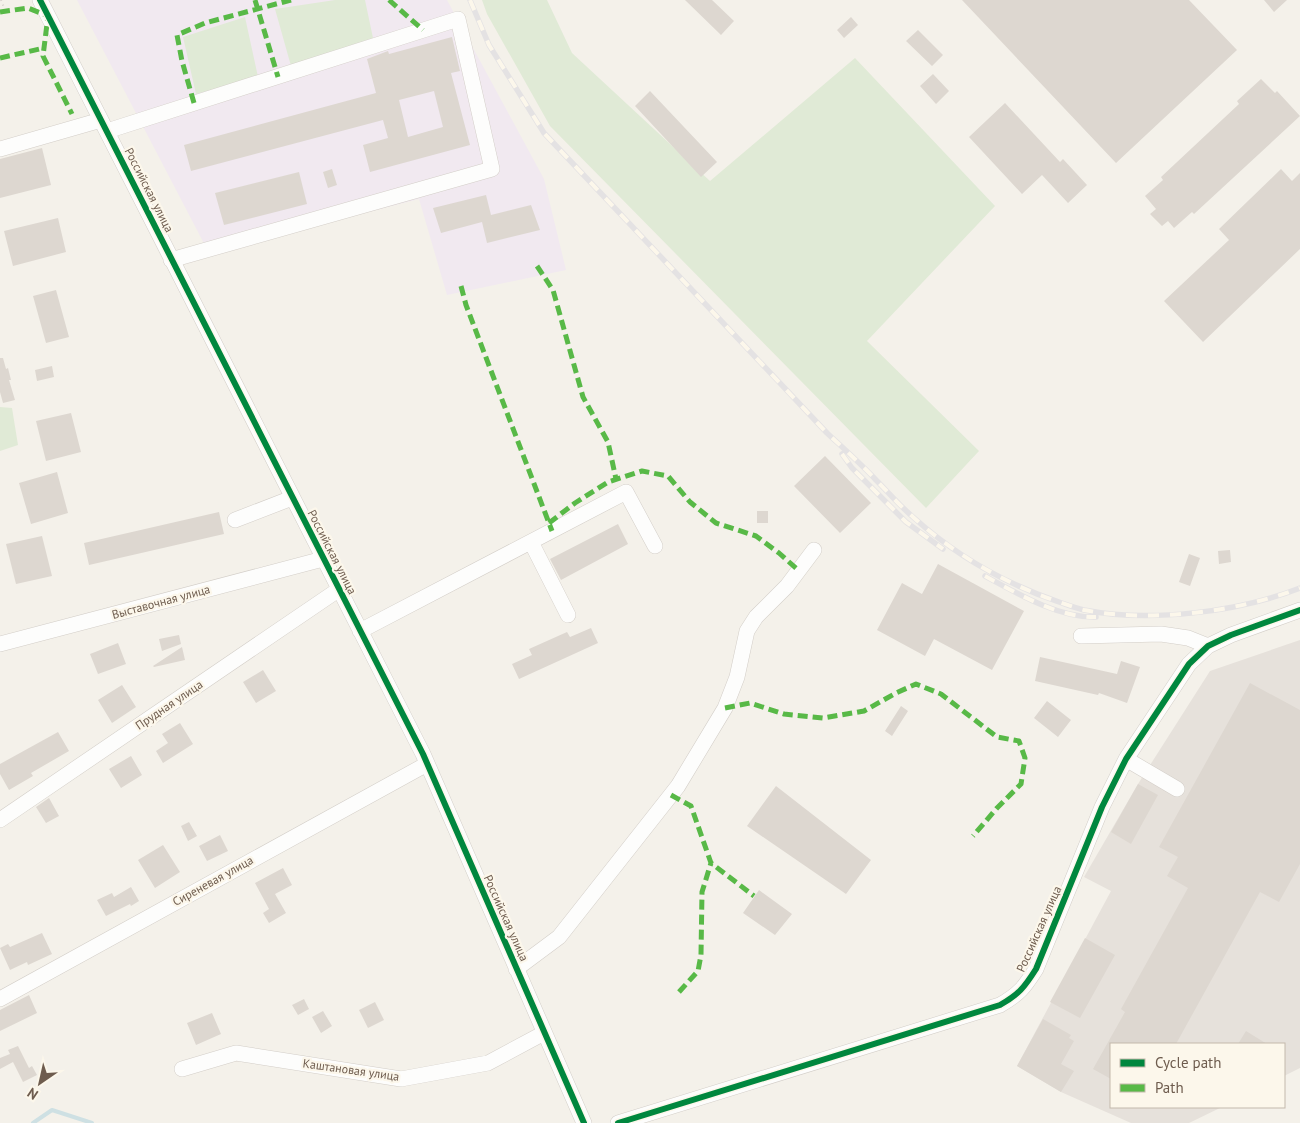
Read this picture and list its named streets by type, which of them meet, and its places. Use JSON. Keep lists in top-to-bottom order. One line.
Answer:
{"streets":{"street":["Российская улица","Выставочная улица","Прудная улица","Сиреневая улица","Каштановая улица"]},"crossings":[["Российская улица","Выставочная улица"],["Российская улица","Прудная улица"],["Российская улица","Сиреневая улица"],["Российская улица","Каштановая улица"]],"legend":["Cycle path","Path"],"north":"bottom left"}
